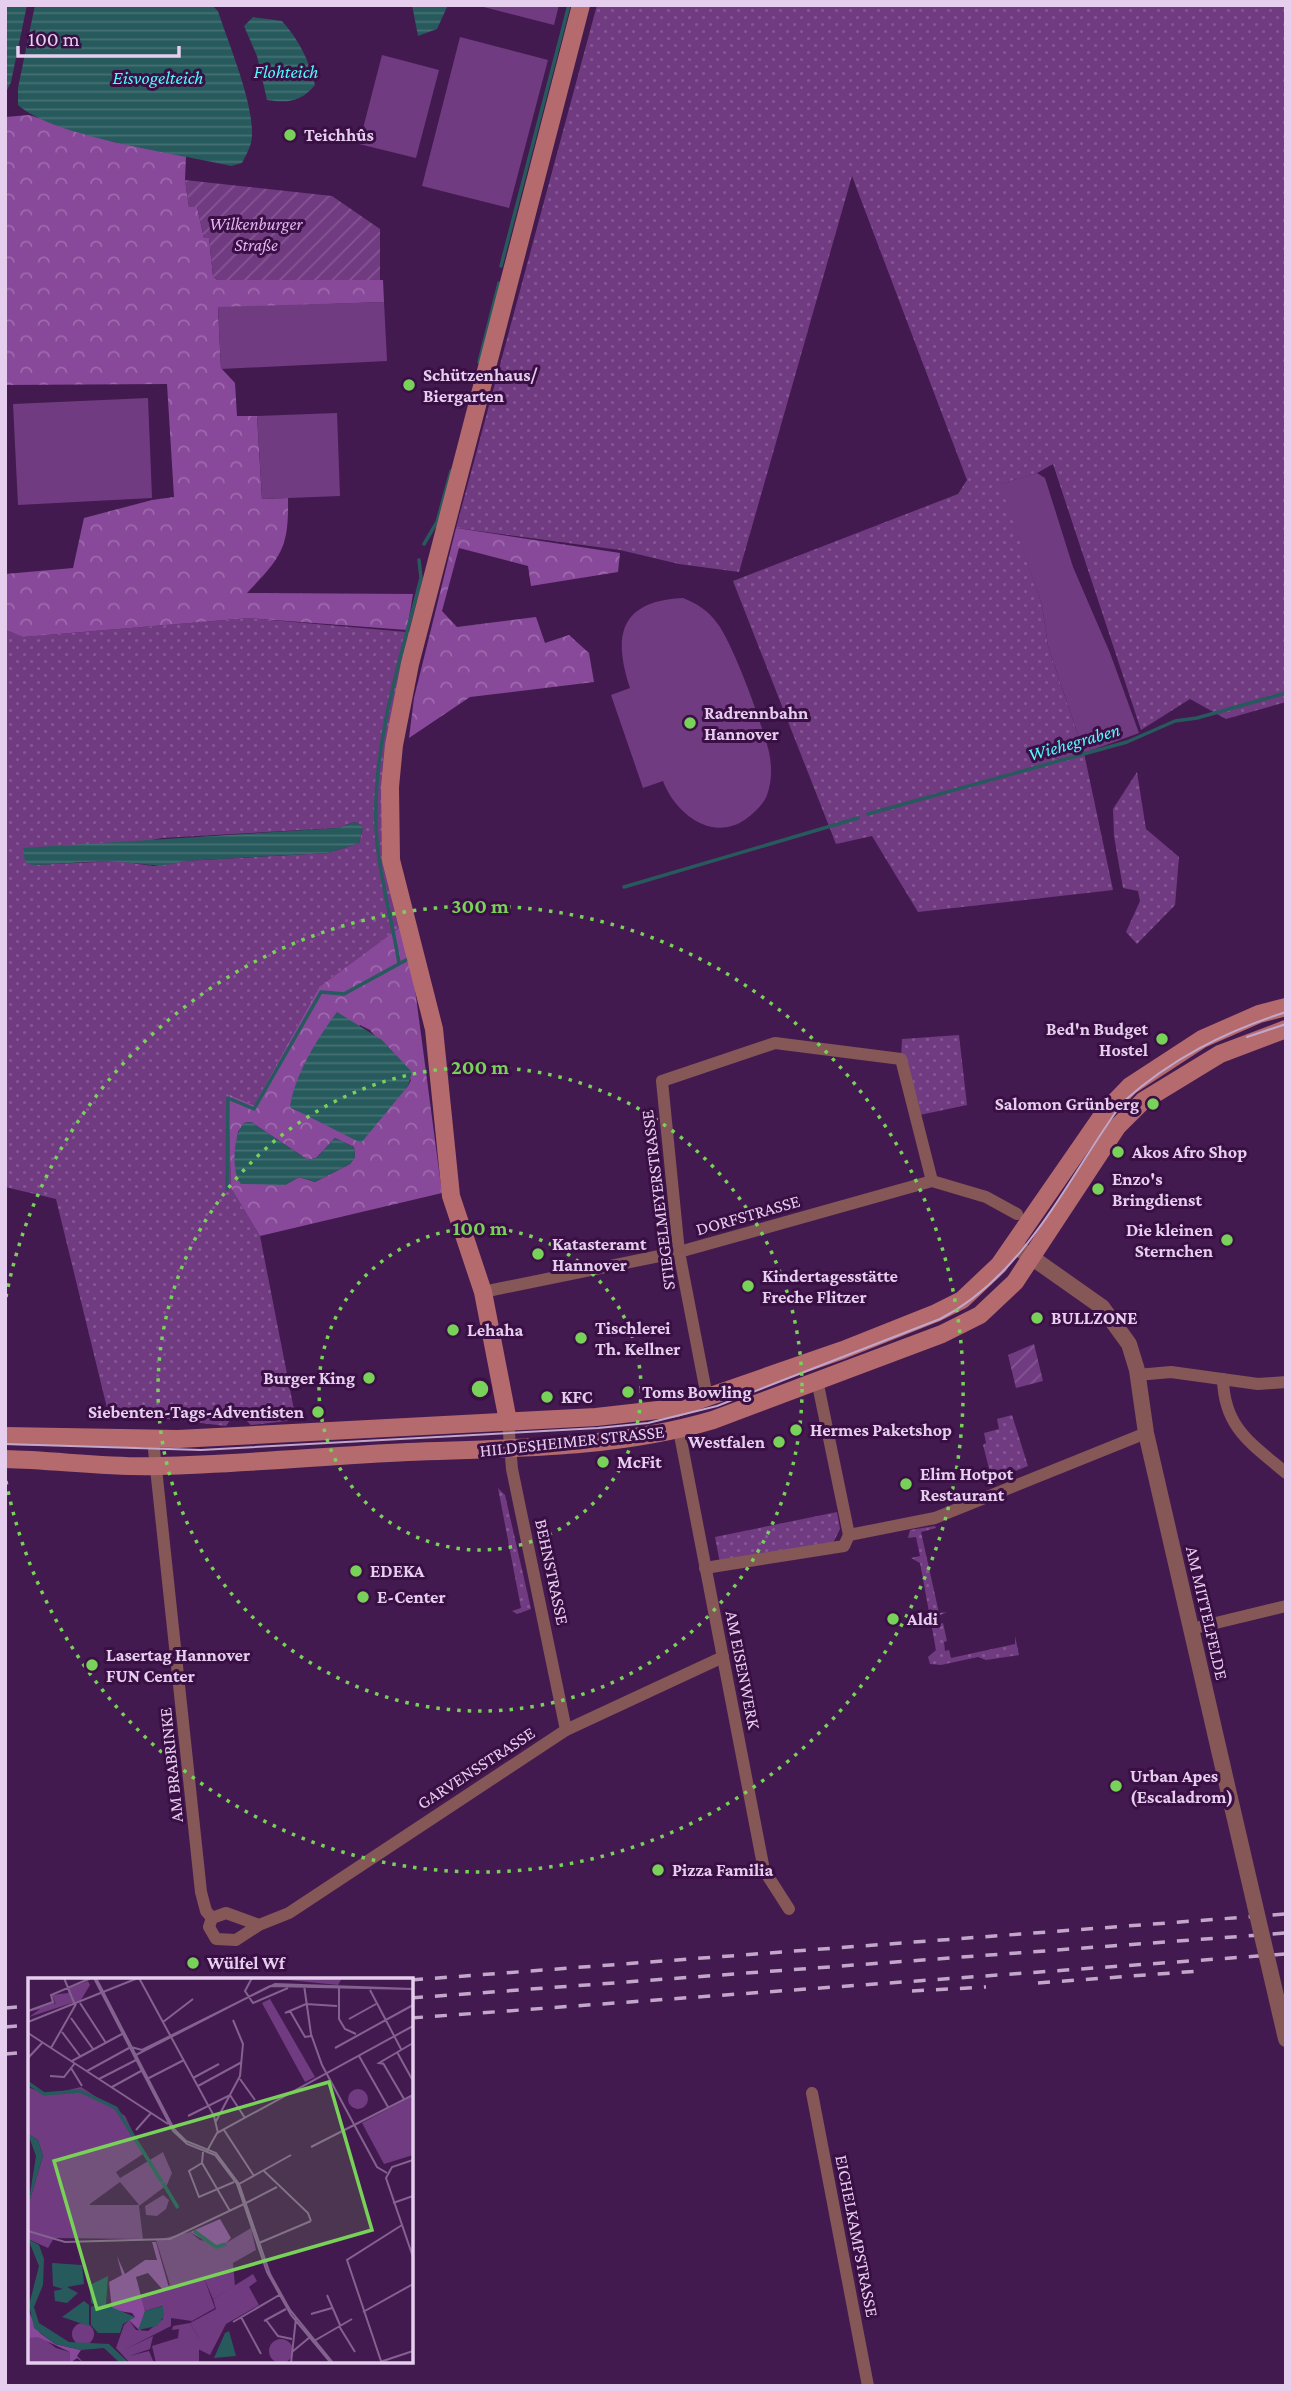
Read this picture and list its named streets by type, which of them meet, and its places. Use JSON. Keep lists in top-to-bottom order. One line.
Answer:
{"streets":{"main road":["HILDESHEIMER STRASSE"],"street":["STIEGELMEYERSTRASSE","DORFSTRASSE","BEHNSTRASSE","AM MITTELFELDE","AM EISENWERK","AM BRABRINKE","GARVENSSTRASSE","EICHELKAMPSTRASSE"]},"crossings":[["STIEGELMEYERSTRASSE","DORFSTRASSE"],["STIEGELMEYERSTRASSE","HILDESHEIMER STRASSE"],["HILDESHEIMER STRASSE","BEHNSTRASSE"],["HILDESHEIMER STRASSE","AM MITTELFELDE"],["HILDESHEIMER STRASSE","AM EISENWERK"],["HILDESHEIMER STRASSE","AM BRABRINKE"],["BEHNSTRASSE","GARVENSSTRASSE"],["AM EISENWERK","GARVENSSTRASSE"],["AM BRABRINKE","GARVENSSTRASSE"]],"water":["Flohteich","Eisvogelteich","Wiehegraben"],"parks":["Wilkenburger Straße"],"places":["Teichhûs","Schützenhaus/ Biergarten","Radrennbahn Hannover","Bed'n Budget Hostel","Salomon Grünberg","Akos Afro Shop","Enzo's Bringdienst","Die kleinen Sternchen","Katasteramt Hannover","Kindertagesstätte Freche Flitzer","BULLZONE","Lehaha","Tischlerei Th. Kellner","Burger King","Toms Bowling","KFC","Siebenten-Tags-Adventisten","Hermes Paketshop","Westfalen","McFit","Elim Hotpot Restaurant","EDEKA","E-Center","Aldi","Lasertag Hannover FUN Center","Urban Apes (Escaladrom)","Pizza Familia","Wülfel Wf"],"scale_bar":"100 m","rings":["300 m","200 m","100 m"]}
